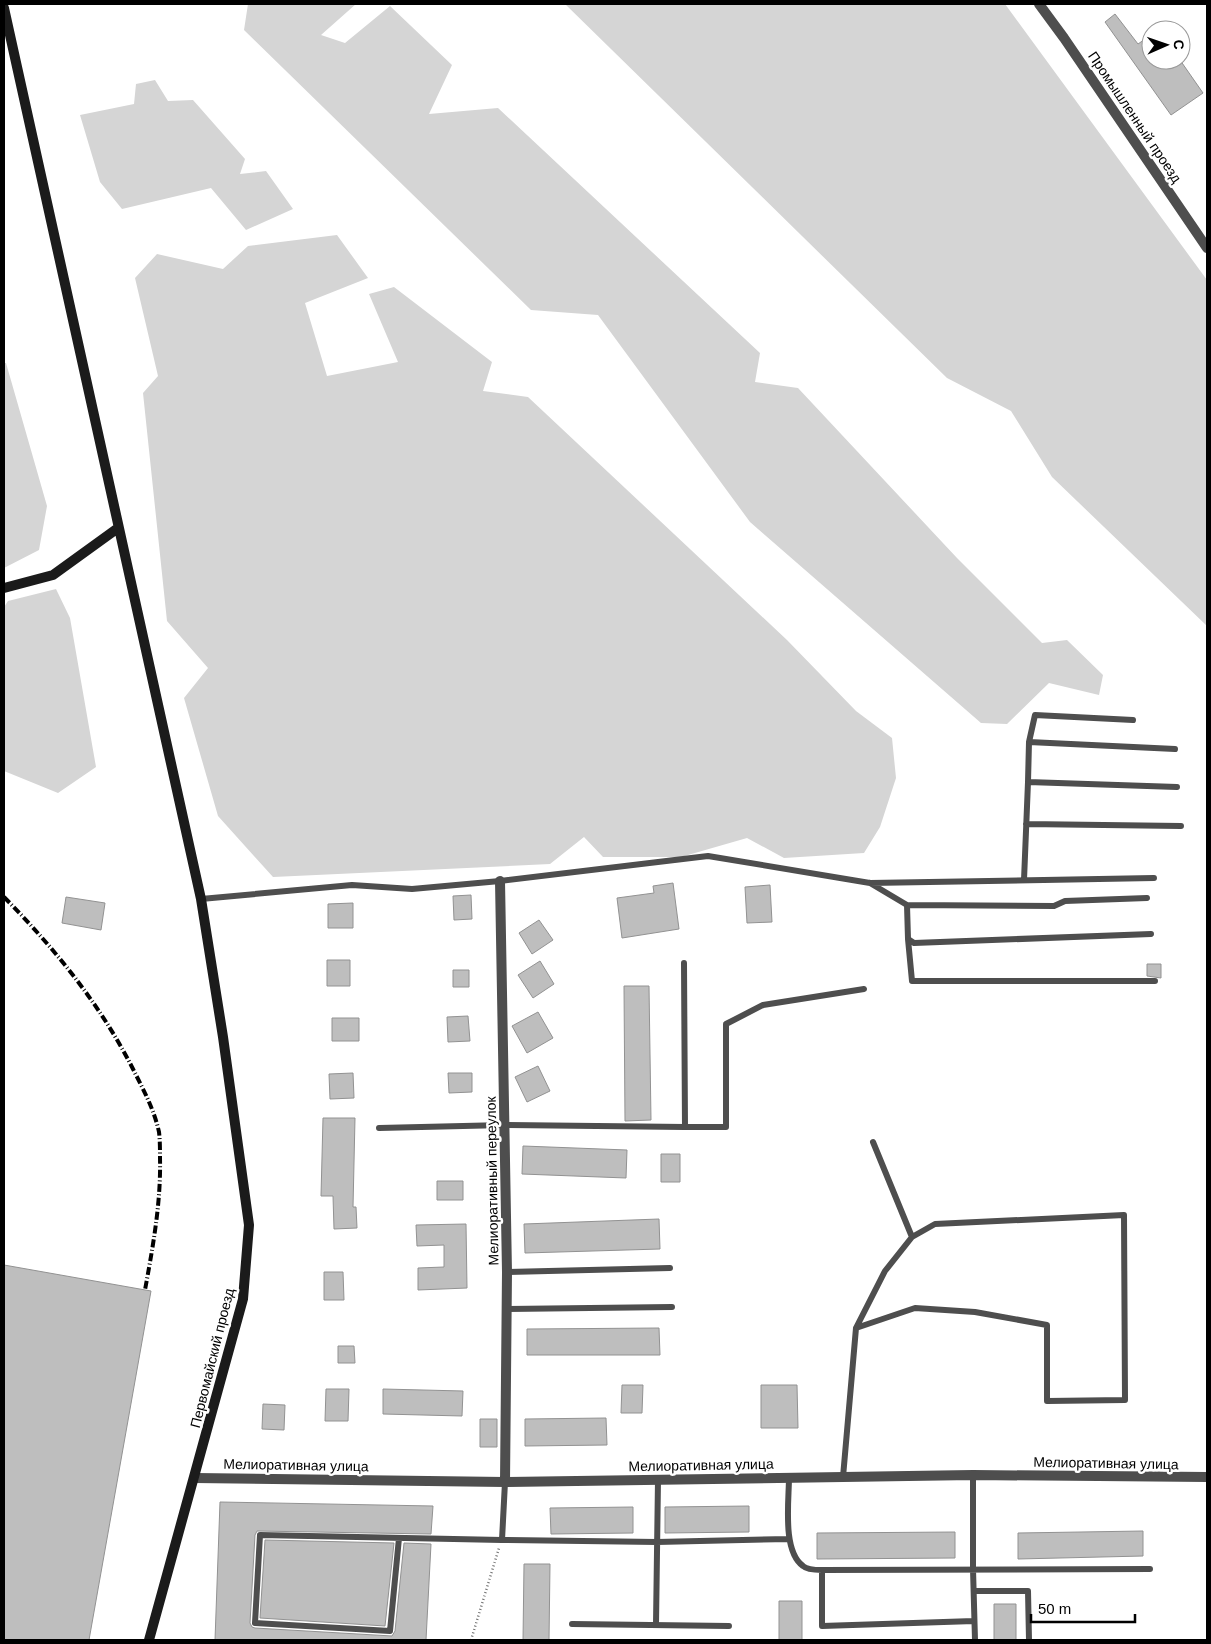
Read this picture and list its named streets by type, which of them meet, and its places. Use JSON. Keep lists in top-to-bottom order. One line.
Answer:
{"streets":{"main road":["Первомайский проезд"],"street":["Промышленный проезд","Мелиоративный переулок","Мелиоративная улица"]},"crossings":[["Мелиоративный переулок","Мелиоративная улица"],["Первомайский проезд","Мелиоративная улица"]],"scale_bar":"50 m","north":"right"}
